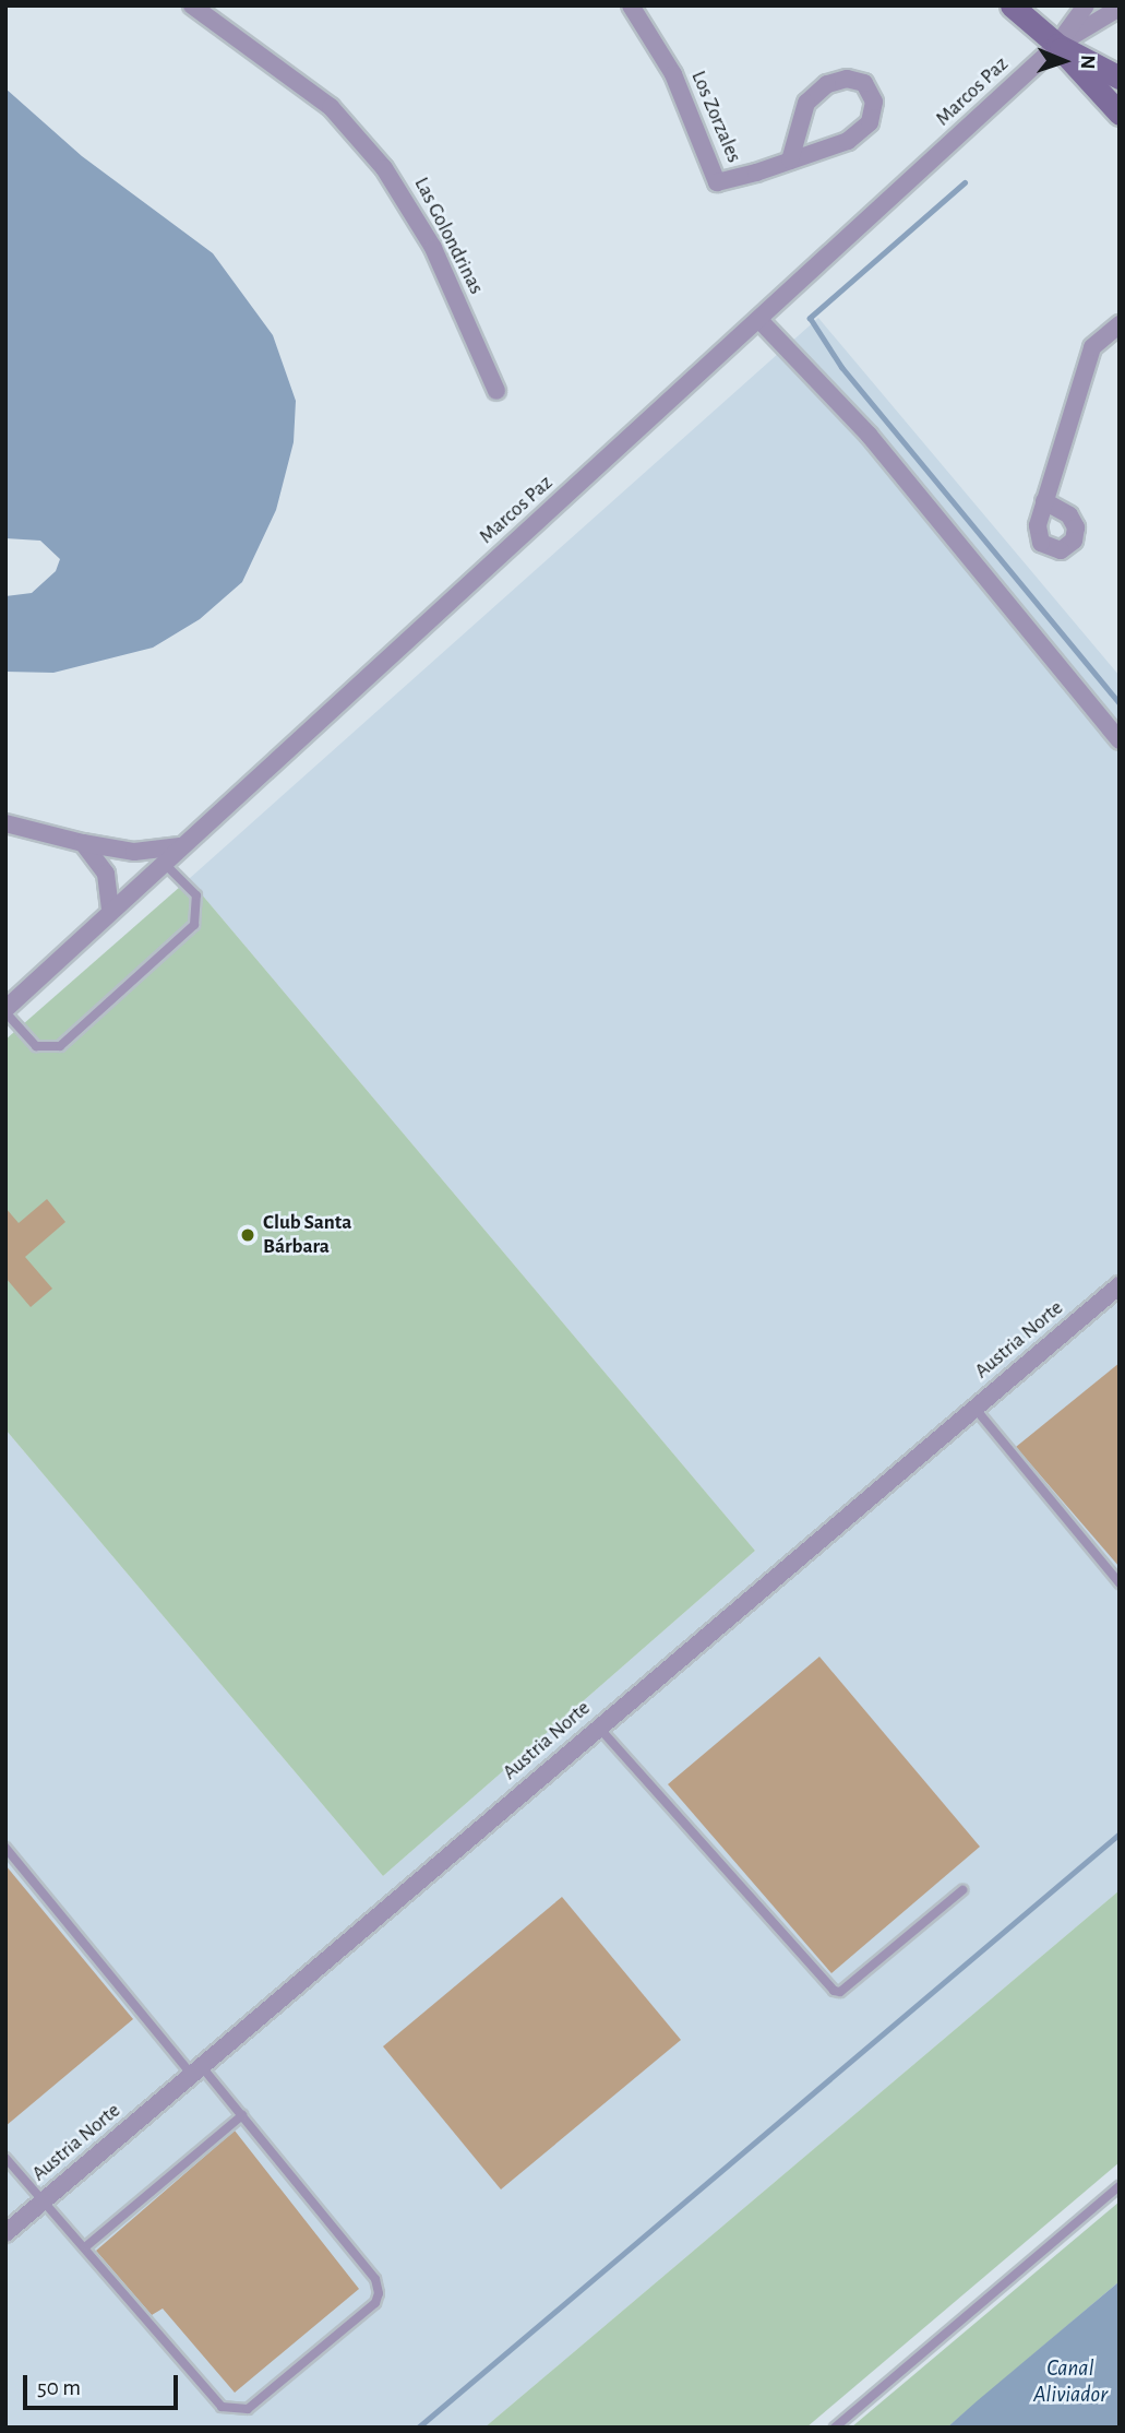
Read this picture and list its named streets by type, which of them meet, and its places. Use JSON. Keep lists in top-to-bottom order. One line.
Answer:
{"streets":{"street":["Marcos Paz","Los Zorzales","Las Golondrinas","Austria Norte"]},"water":["Canal Aliviador"],"places":["Club Santa Bárbara"],"scale_bar":"50 m","north":"right"}
